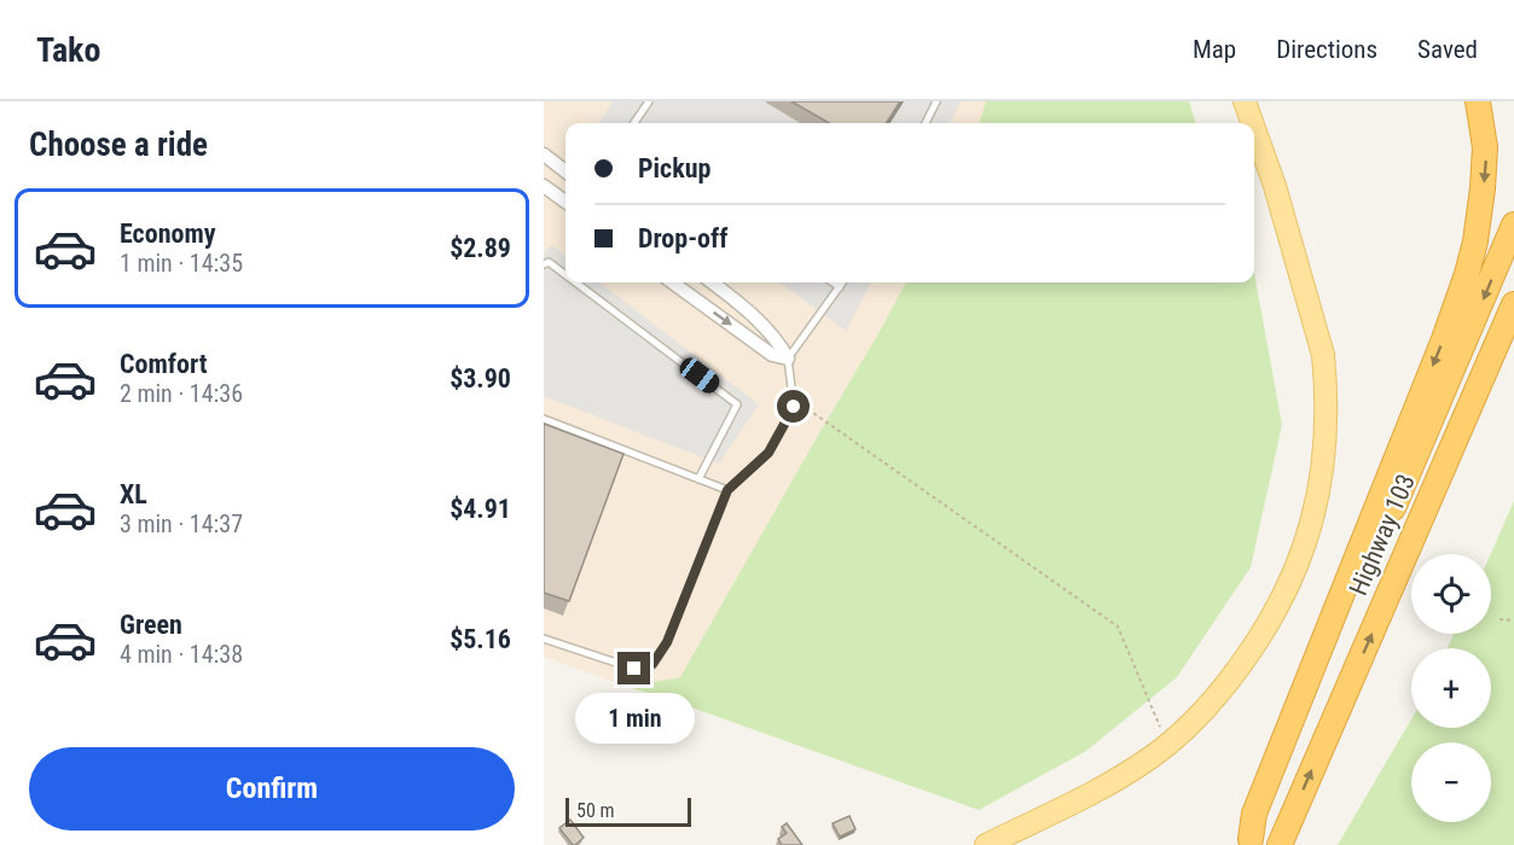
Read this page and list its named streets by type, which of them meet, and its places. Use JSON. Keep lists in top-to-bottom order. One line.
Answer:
{"streets":{"highway":["Highway 103"]},"scale_bar":"50 m","page":{"header":"Tako","nav":["Map","Directions","Saved"],"heading":"Choose a ride","banner":["Pickup","Drop-off"],"list":[{"name":"Economy","note":"1 min · 14:35","value":"$2.89"},{"name":"Comfort","note":"2 min · 14:36","value":"$3.90"},{"name":"XL","note":"3 min · 14:37","value":"$4.91"},{"name":"Green","note":"4 min · 14:38","value":"$5.16"}],"map_buttons":["+","−"],"bubble":"1 min","buttons":"Confirm","scale":"50 m"}}
